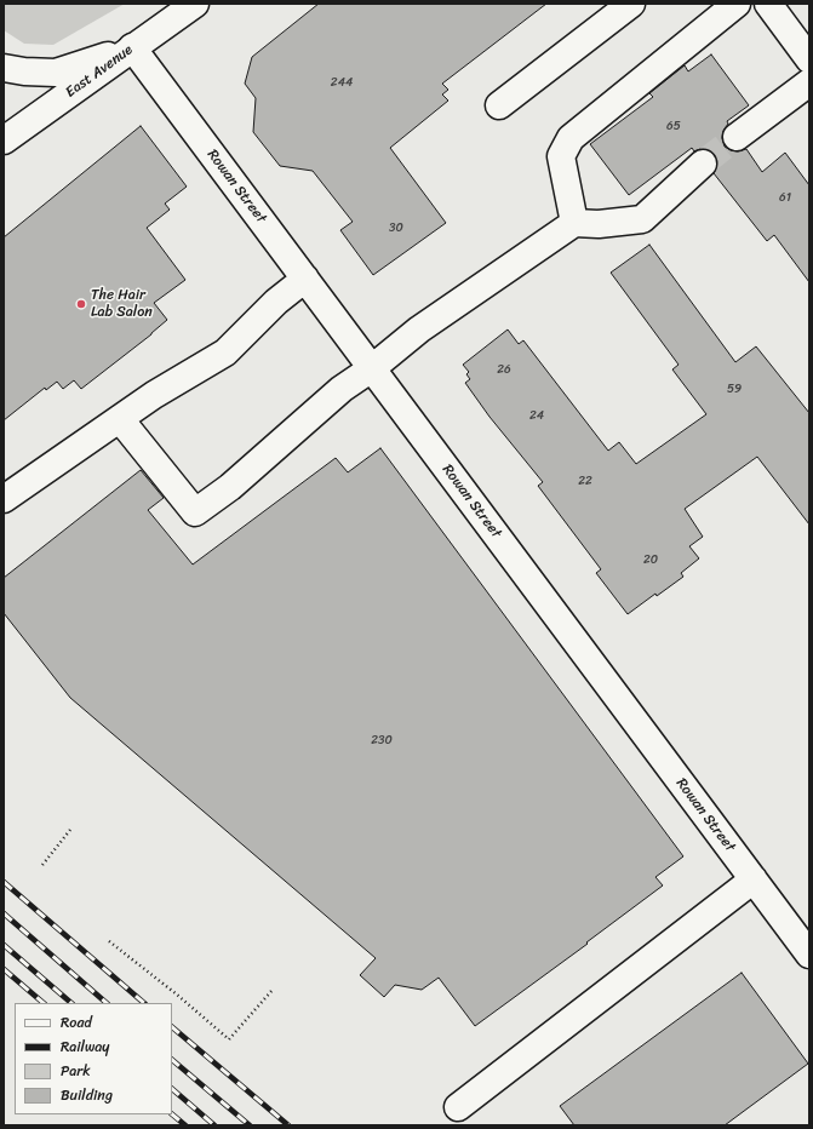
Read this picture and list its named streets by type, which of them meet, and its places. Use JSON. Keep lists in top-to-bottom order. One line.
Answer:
{"streets":{"street":["East Avenue","Rowan Street"]},"crossings":[["East Avenue","Rowan Street"]],"places":["The Hair Lab Salon"],"house_numbers":["244","65","61","30","26","59","24","22","20","230"],"legend":["Road","Railway","Park","Building"]}
